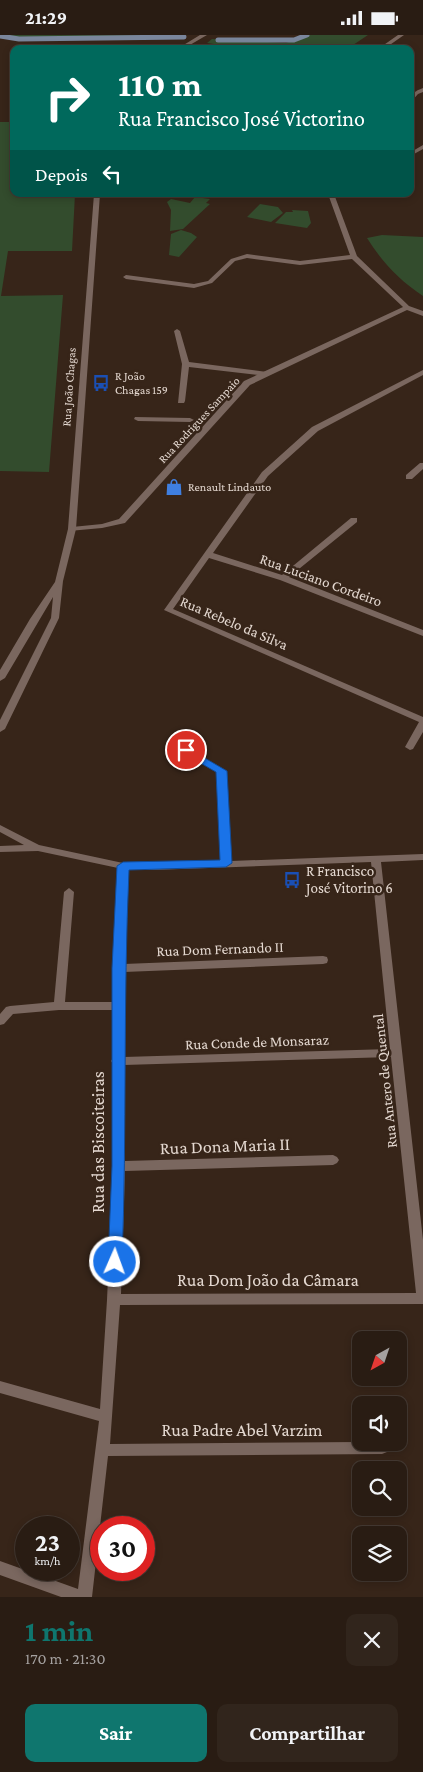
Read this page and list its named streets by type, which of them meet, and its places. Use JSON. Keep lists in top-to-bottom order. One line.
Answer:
{"streets":{"street":["Rua João Chagas","Rua Rodrigues Sampaio","Rua Luciano Cordeiro","Rua Rebelo da Silva","Rua Dom Fernando II","Rua Conde de Monsaraz","Rua Antero de Quental","Rua das Biscoiteiras","Rua Dona Maria II","Rua Dom João da Câmara","Rua Padre Abel Varzim"]},"crossings":[["Rua João Chagas","Rua Rodrigues Sampaio"],["Rua Luciano Cordeiro","Rua Rebelo da Silva"],["Rua Dom Fernando II","Rua das Biscoiteiras"],["Rua Conde de Monsaraz","Rua Antero de Quental"],["Rua Conde de Monsaraz","Rua das Biscoiteiras"],["Rua Antero de Quental","Rua Dom João da Câmara"],["Rua das Biscoiteiras","Rua Dona Maria II"],["Rua das Biscoiteiras","Rua Dom João da Câmara"],["Rua das Biscoiteiras","Rua Padre Abel Varzim"]],"places":{"bus stop":["R João Chagas 159","R Francisco José Vitorino 6"],"shop":["Renault Lindauto"]},"north":"bottom left","page":{"status":"21:29","turn":["110 m","Rua Francisco José Victorino"],"then":"Depois","speed":"23 km/h","limit":"30","heading":["1 min","170 m · 21:30"],"buttons":["Sair","Compartilhar"]}}
